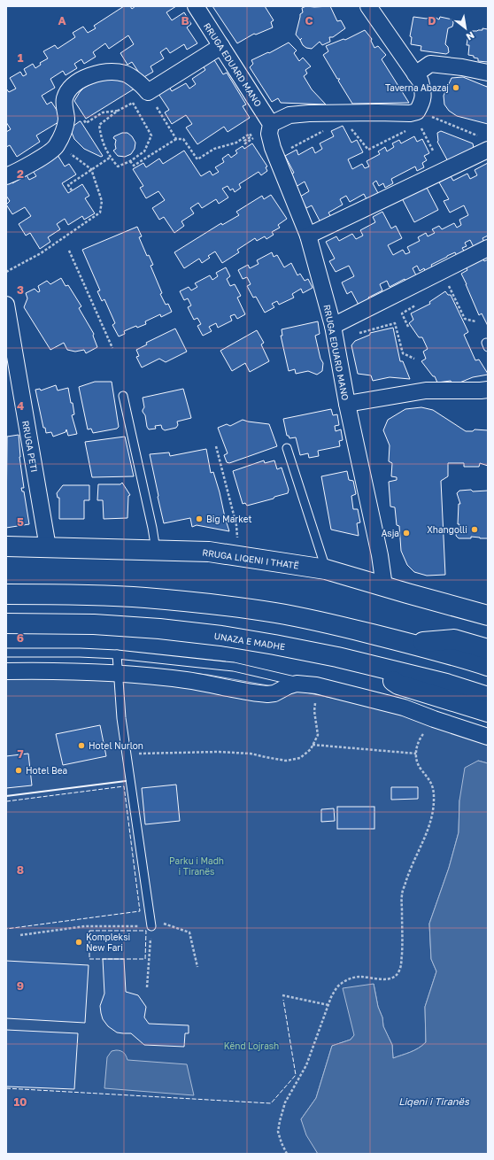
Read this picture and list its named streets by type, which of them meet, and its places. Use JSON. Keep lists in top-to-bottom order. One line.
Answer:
{"streets":{"main road":["RRUGA LIQENI I THATË","UNAZA E MADHE"],"street":["RRUGA EDUARD MANO","RRUGA PETI"]},"crossings":[["RRUGA EDUARD MANO","RRUGA LIQENI I THATË"],["RRUGA PETI","RRUGA LIQENI I THATË"]],"water":["Liqeni i Tiranës"],"parks":["Parku i Madh i Tiranës","Kënd Lojrash"],"places":["Taverna Abazaj","Big Market","Xhangolli","Asja","Hotel Nurlon","Hotel Bea","Kompleksi New Fari"],"north":"bottom right","grid":{"columns":["A","B","C","D"],"rows":["1","2","3","4","5","6","7","8","9","10"]}}
